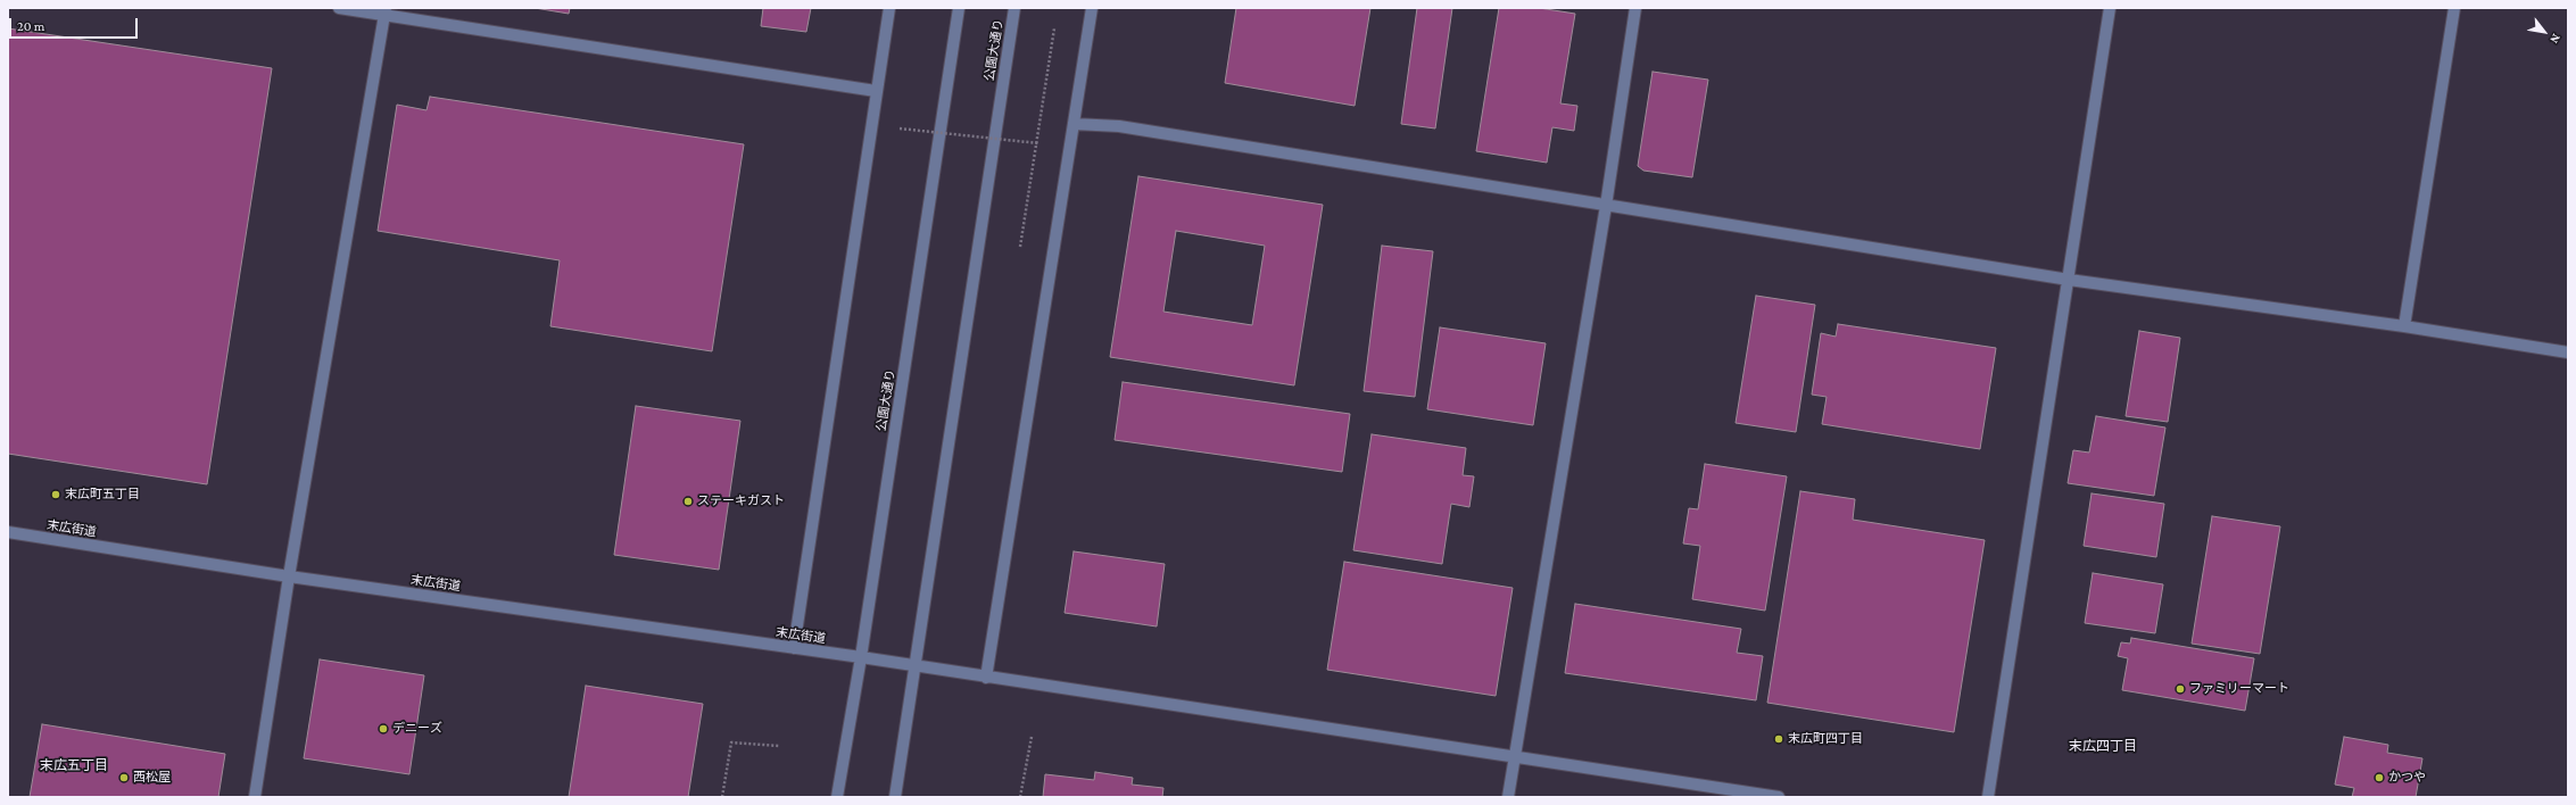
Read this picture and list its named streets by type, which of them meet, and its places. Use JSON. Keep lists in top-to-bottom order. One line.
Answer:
{"streets":{"street":["公園大通り","末広街道"]},"crossings":[["公園大通り","末広街道"]],"districts":["末広四丁目","末広五丁目"],"places":["末広町五丁目","ステーキガスト","ファミリーマート","デニーズ","末広町四丁目","西松屋","かつや"],"scale_bar":"20 m","north":"bottom right"}
